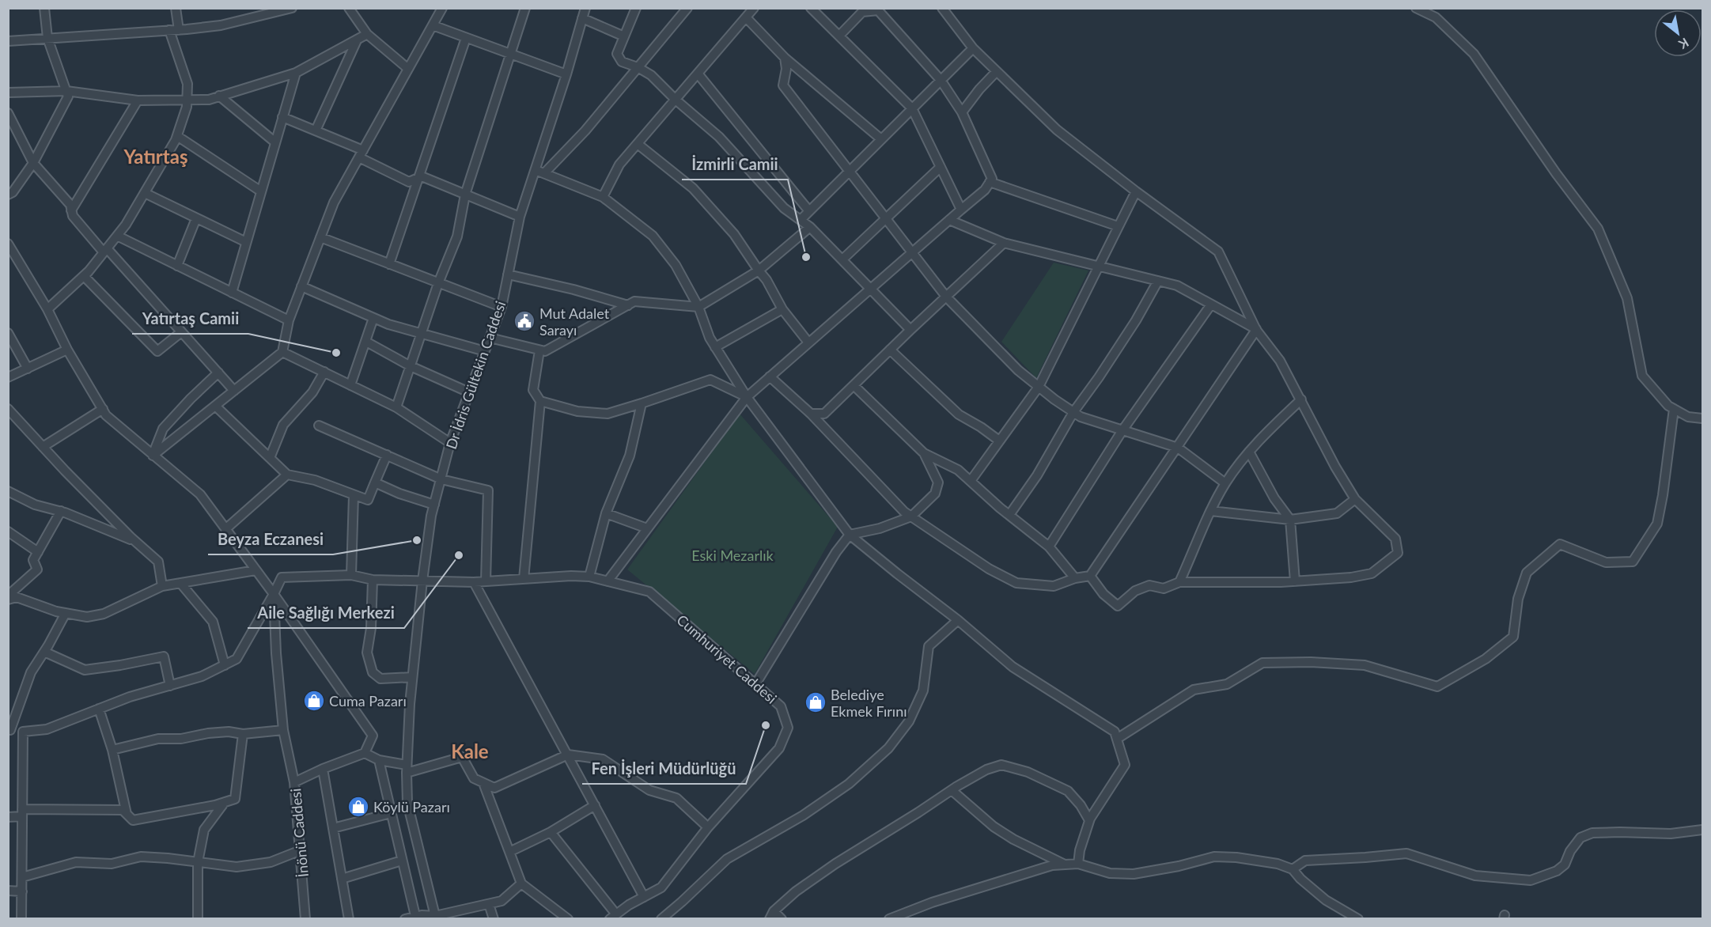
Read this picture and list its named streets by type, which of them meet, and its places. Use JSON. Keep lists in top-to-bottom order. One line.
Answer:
{"streets":{"street":["Dr İdris Gültekin Caddesi","Cumhuriyet Caddesi","İnönü Caddesi"]},"districts":["Yatırtaş","Kale"],"parks":["Eski Mezarlık"],"places":{"other":["İzmirli Camii","Yatırtaş Camii","Beyza Eczanesi","Aile Sağlığı Merkezi","Fen İşleri Müdürlüğü"],"public building":["Mut Adalet Sarayı"],"shop":["Cuma Pazarı","Belediye Ekmek Fırını","Köylü Pazarı"]},"north":"bottom right"}
